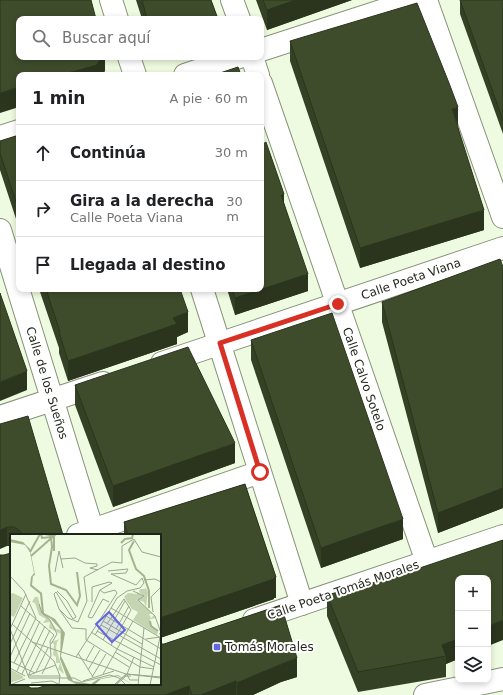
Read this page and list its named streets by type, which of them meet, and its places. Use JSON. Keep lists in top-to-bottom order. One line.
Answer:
{"streets":{"street":["Calle Poeta Viana","Calle Calvo Sotelo","Calle de los Sueños","Calle Poeta Tomás Morales"]},"crossings":[["Calle Poeta Viana","Calle Calvo Sotelo"],["Calle Calvo Sotelo","Calle Poeta Tomás Morales"]],"places":{"transit":["Tomás Morales"]},"page":{"search":"Buscar aquí","heading":["1 min","A pie · 60 m"],"list":[["Continúa","30 m"],["Gira a la derecha","Calle Poeta Viana","30 m"],"Llegada al destino"],"map_buttons":["+","−"]}}
